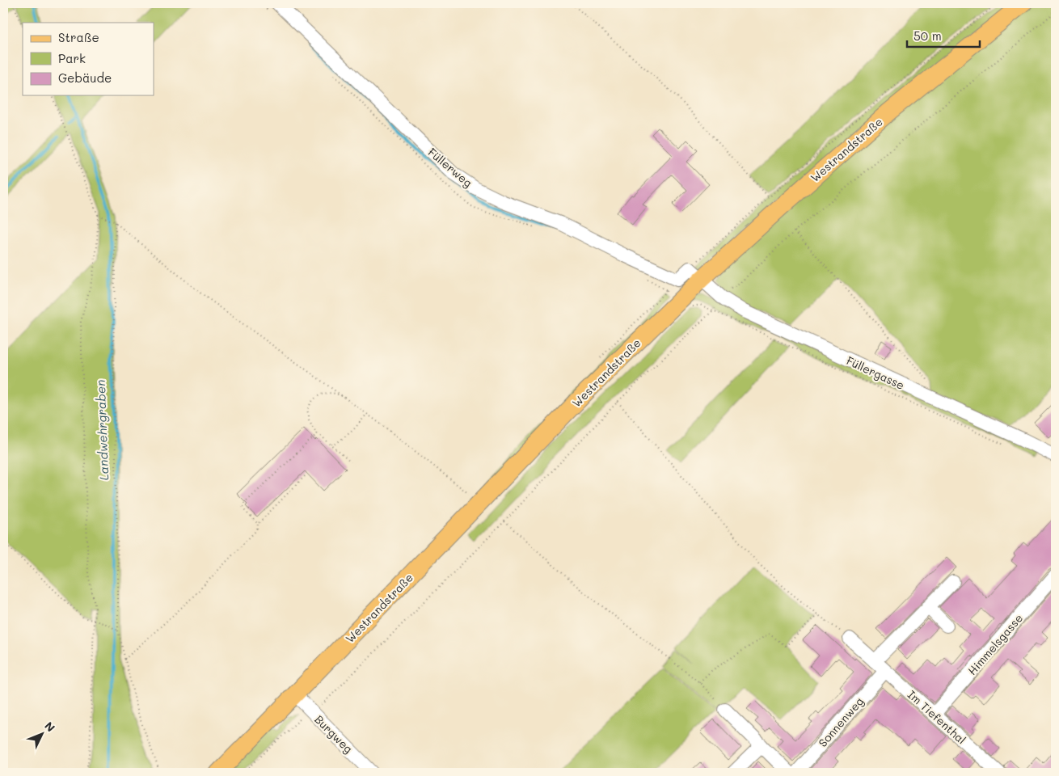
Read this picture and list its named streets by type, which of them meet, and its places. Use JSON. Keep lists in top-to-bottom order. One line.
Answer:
{"streets":{"main road":["Westrandstraße"],"street":["Füllerweg","Füllergasse","Himmelsgasse","Im Tiefenthal","Sonnenweg","Burgweg"]},"crossings":[["Westrandstraße","Füllerweg"],["Westrandstraße","Füllergasse"],["Westrandstraße","Burgweg"],["Füllerweg","Füllergasse"],["Himmelsgasse","Im Tiefenthal"],["Im Tiefenthal","Sonnenweg"]],"water":["Landwehrgraben"],"legend":["Straße","Park","Gebäude"],"scale_bar":"50 m","north":"top right"}
